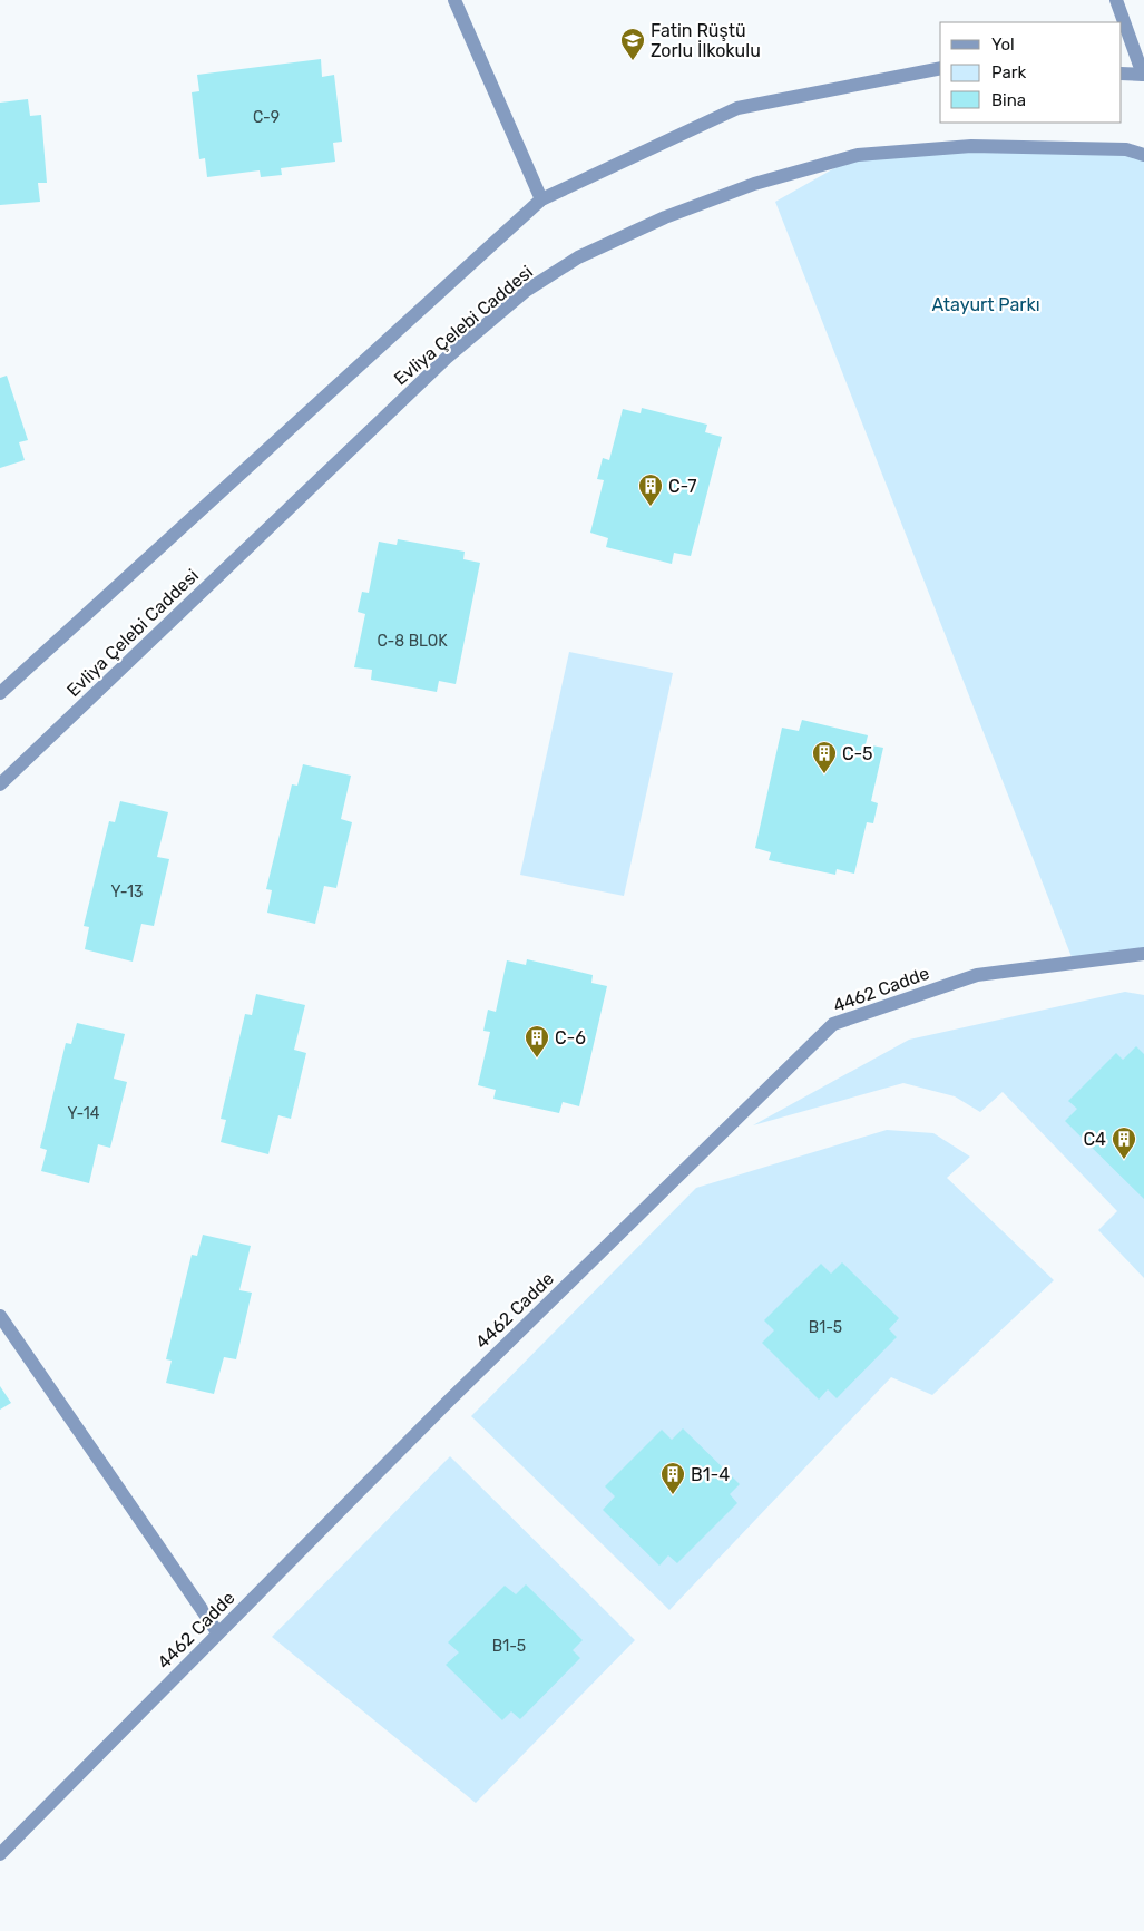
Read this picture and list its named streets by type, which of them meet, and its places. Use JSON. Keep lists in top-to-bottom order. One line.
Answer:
{"streets":{"street":["Evliya Çelebi Caddesi","4462 Cadde"]},"parks":["Atayurt Parkı"],"places":{"school or university":["Fatin Rüştü Zorlu İlkokulu"],"building":["C-7","C-5","C-6","C4","B1-4"]},"house_numbers":["C-9","C-8 BLOK","Y-13","Y-14","B1-5","B1-5"],"legend":["Yol","Park","Bina"]}
